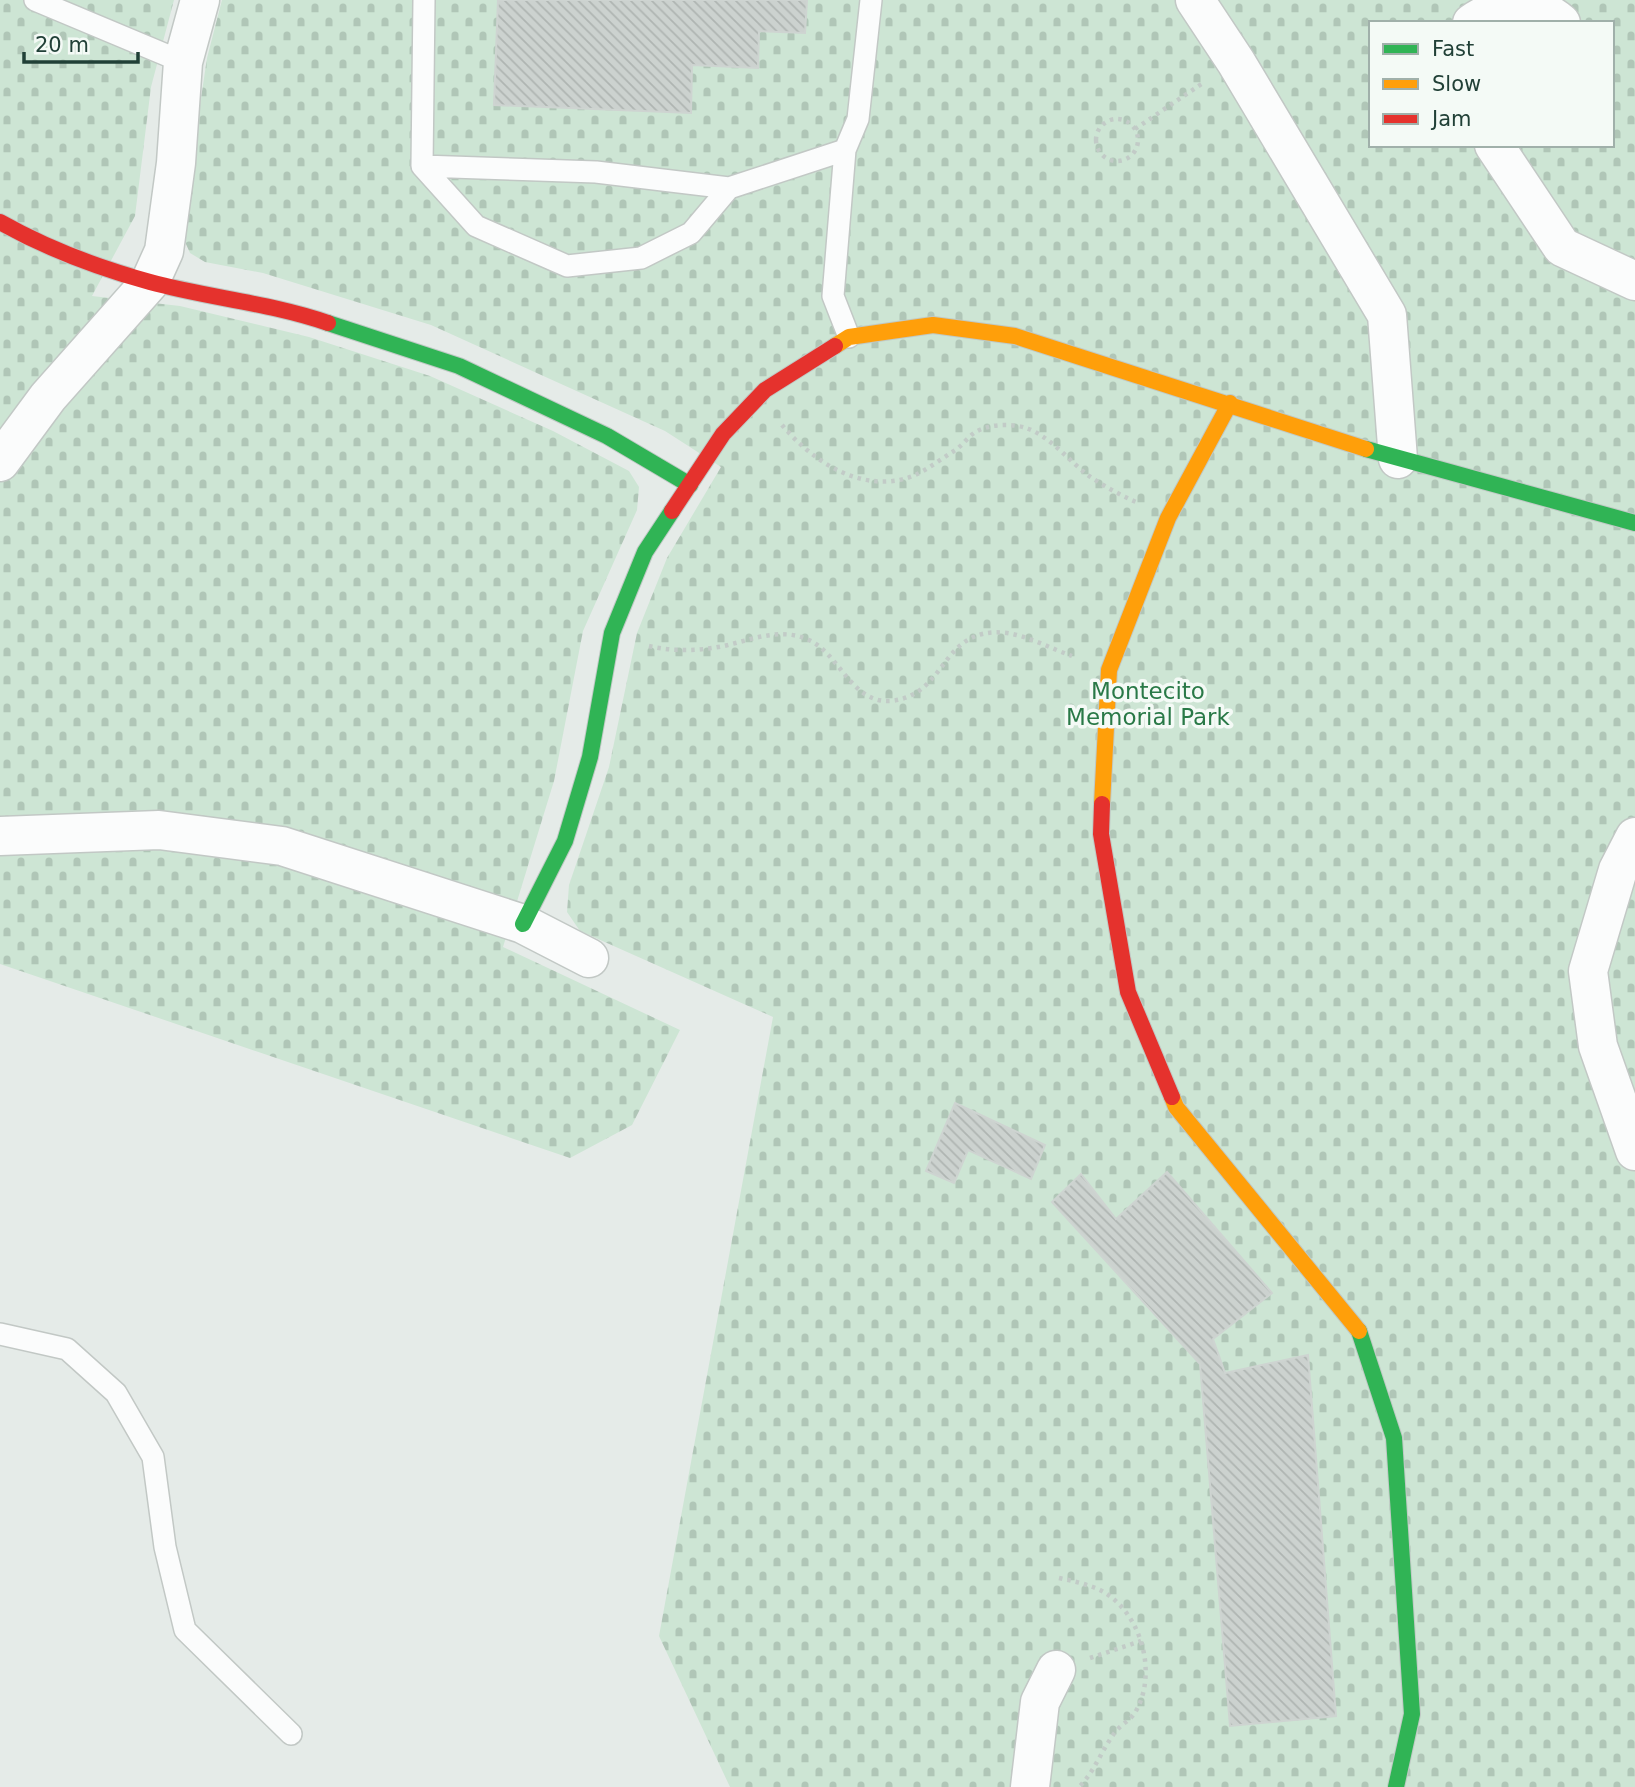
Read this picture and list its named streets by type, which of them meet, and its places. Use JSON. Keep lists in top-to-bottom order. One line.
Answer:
{"parks":["Montecito Memorial Park"],"legend":["Fast","Slow","Jam"],"scale_bar":"20 m"}
